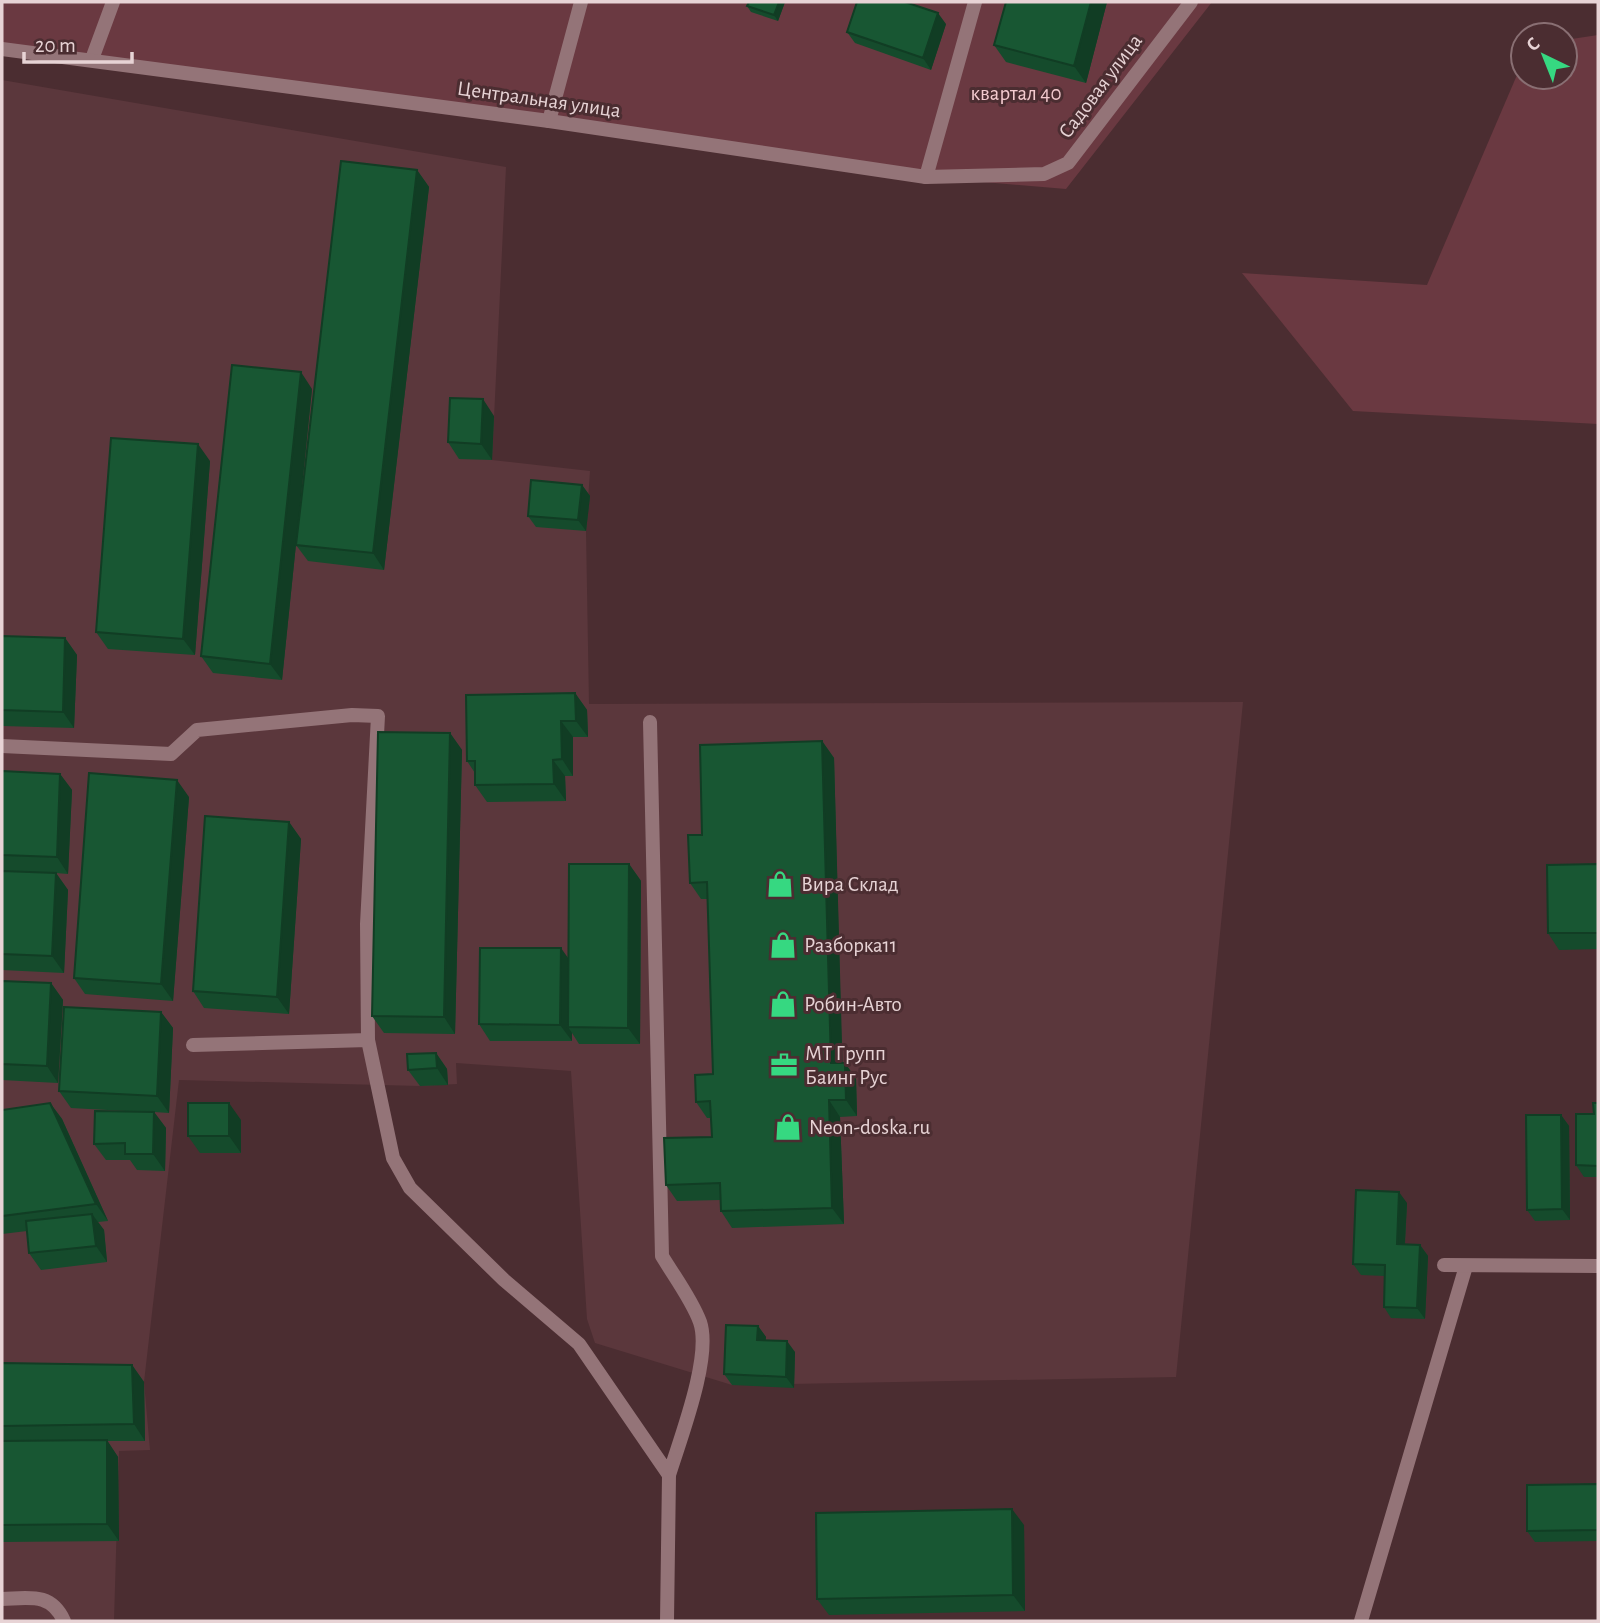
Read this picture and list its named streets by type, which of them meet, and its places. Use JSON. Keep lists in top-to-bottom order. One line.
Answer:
{"streets":{"street":["Садовая улица","Центральная улица"]},"crossings":[["Садовая улица","Центральная улица"]],"parks":["квартал 40"],"places":{"shop":["Вира Склад","Разборка11","Робин-Авто","Neon-doska.ru"],"office":["МТ Групп Баинг Рус"]},"scale_bar":"20 m","north":"top left"}
